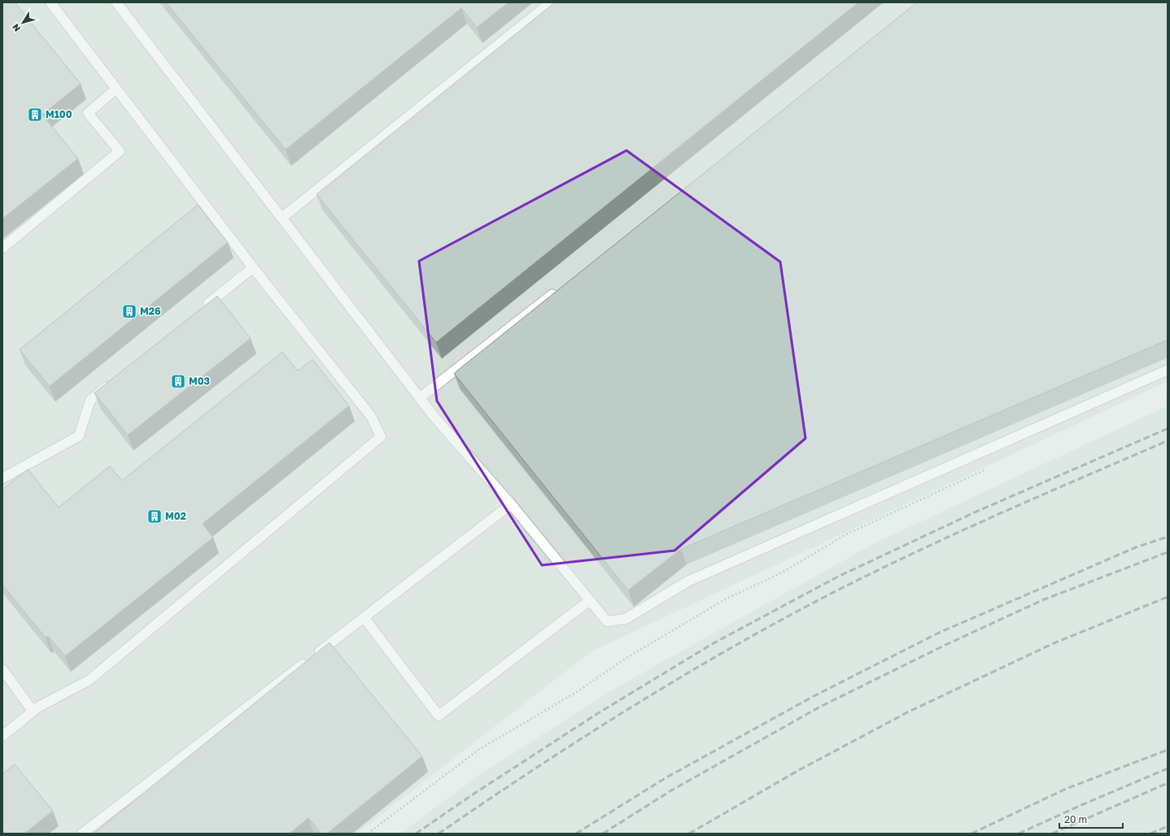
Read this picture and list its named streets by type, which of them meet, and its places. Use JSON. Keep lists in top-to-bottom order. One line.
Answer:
{"places":{"building":["M100","M26","M03","M02"]},"scale_bar":"20 m","north":"bottom left"}
